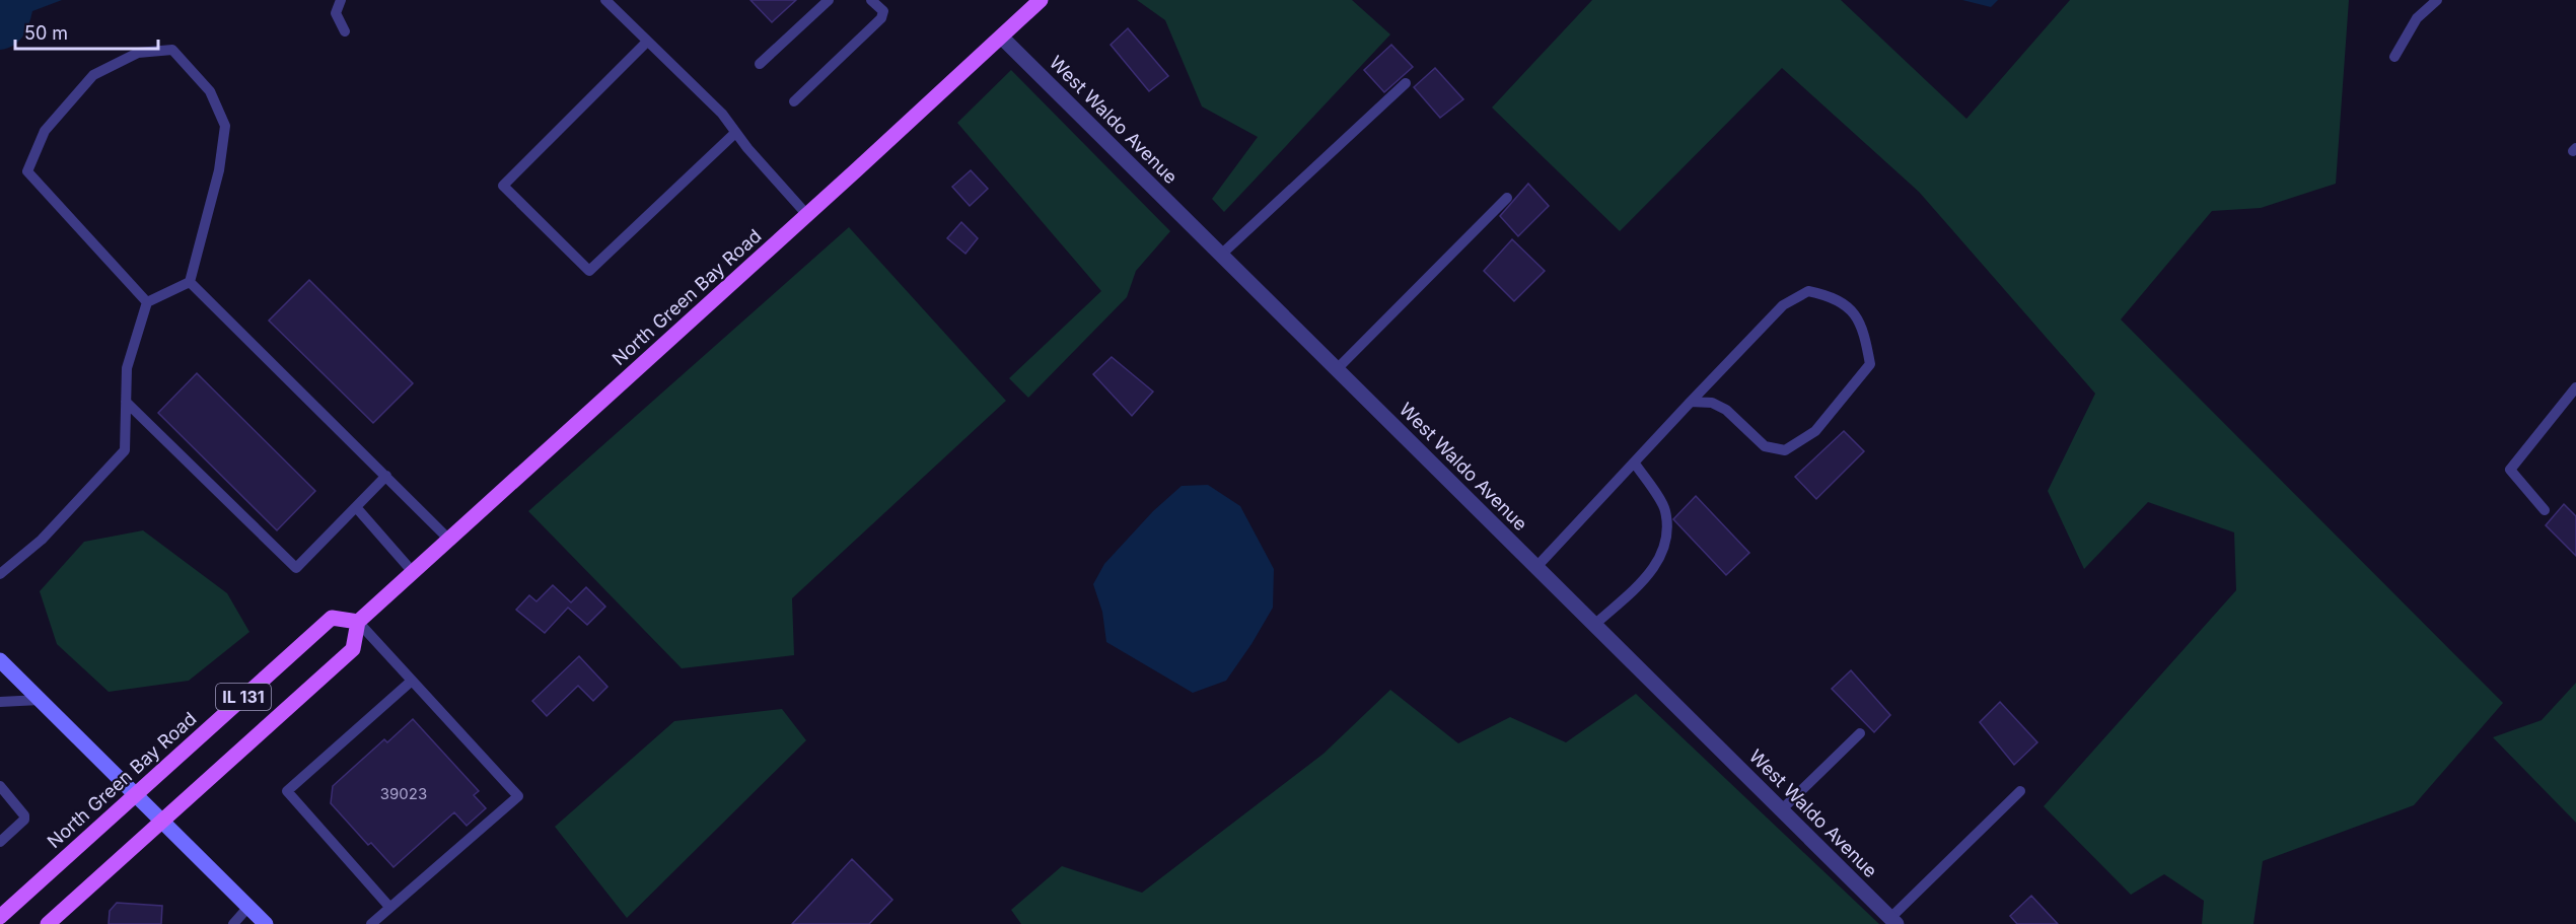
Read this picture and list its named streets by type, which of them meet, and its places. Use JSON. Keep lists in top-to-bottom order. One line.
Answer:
{"streets":{"main road":["North Green Bay Road","IL 131"],"street":["West Waldo Avenue"]},"crossings":[["West Waldo Avenue","North Green Bay Road"],["North Green Bay Road","IL 131"]],"house_numbers":["39023"],"scale_bar":"50 m"}
